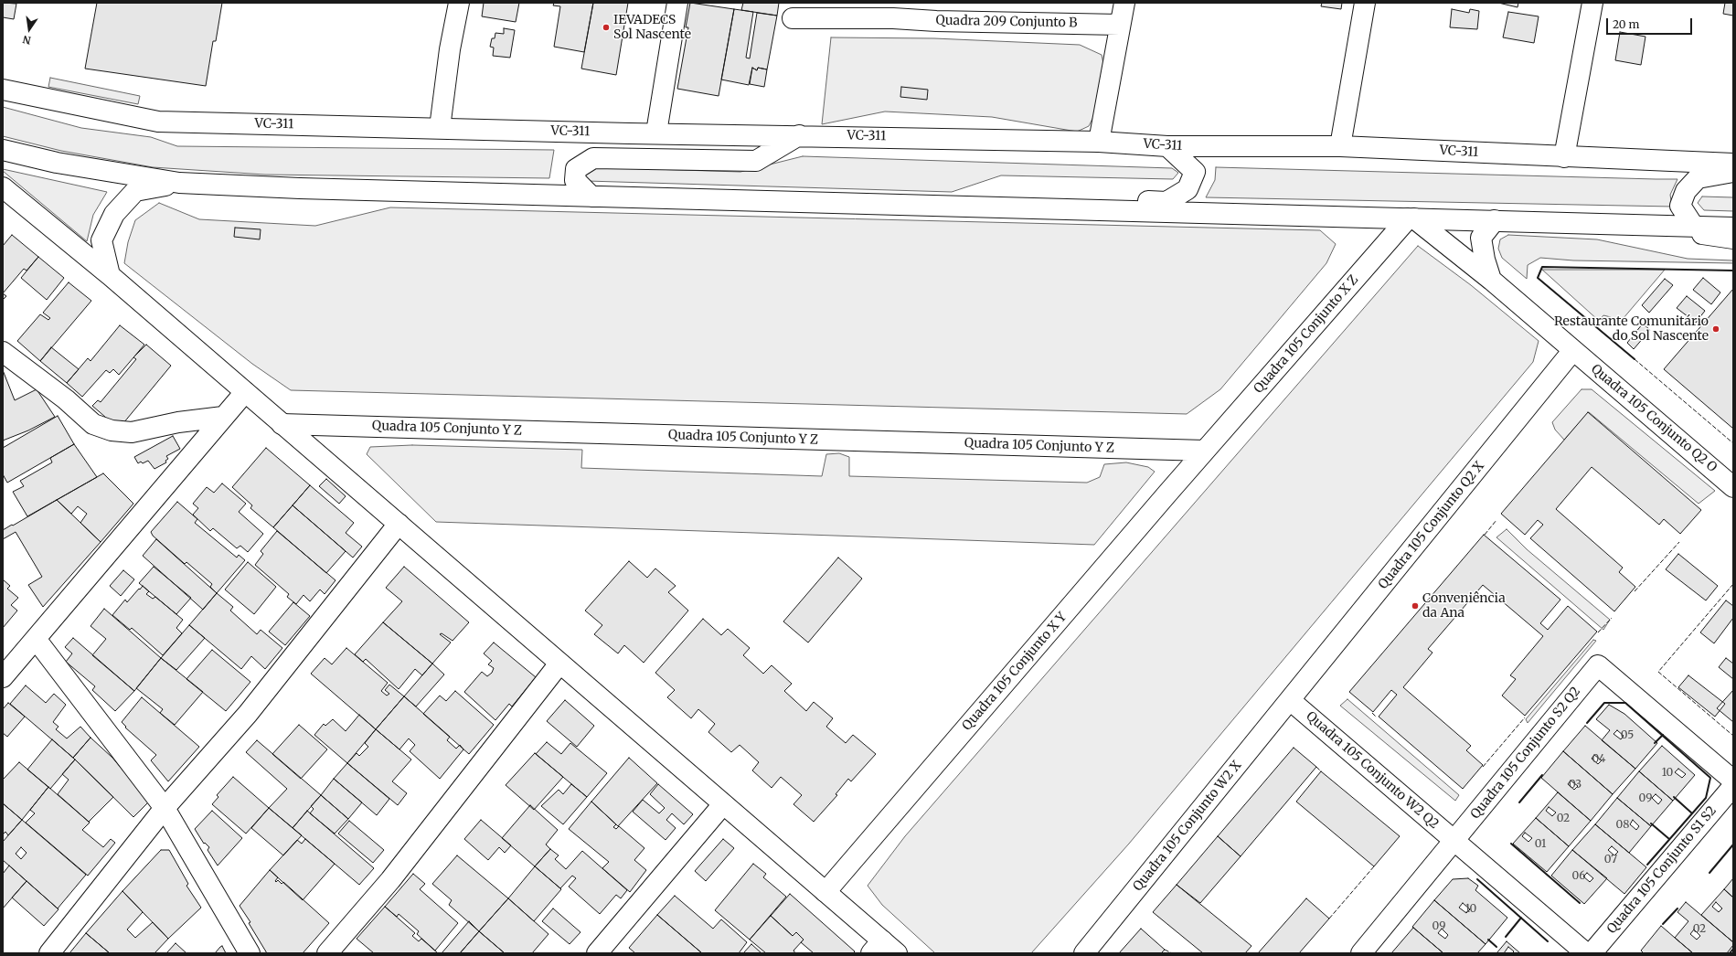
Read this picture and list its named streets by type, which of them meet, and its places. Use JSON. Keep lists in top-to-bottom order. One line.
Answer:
{"streets":{"street":["Quadra 209 Conjunto B","VC-311","Quadra 105 Conjunto X Z","Quadra 105 Conjunto Q2 O","Quadra 105 Conjunto Y Z","Quadra 105 Conjunto Q2 X","Quadra 105 Conjunto X Y","Quadra 105 Conjunto S2 Q2","Quadra 105 Conjunto W2 Q2","Quadra 105 Conjunto W2 X","Quadra 105 Conjunto S1 S2"]},"crossings":[["Quadra 105 Conjunto X Z","Quadra 105 Conjunto Q2 O"],["Quadra 105 Conjunto X Z","Quadra 105 Conjunto Y Z"],["Quadra 105 Conjunto X Z","Quadra 105 Conjunto X Y"],["Quadra 105 Conjunto Q2 O","Quadra 105 Conjunto Q2 X"],["Quadra 105 Conjunto Y Z","Quadra 105 Conjunto X Y"],["Quadra 105 Conjunto Q2 X","Quadra 105 Conjunto W2 Q2"],["Quadra 105 Conjunto Q2 X","Quadra 105 Conjunto W2 X"],["Quadra 105 Conjunto S2 Q2","Quadra 105 Conjunto W2 Q2"],["Quadra 105 Conjunto W2 Q2","Quadra 105 Conjunto W2 X"]],"places":["IEVADECS Sol Nascente","Restaurante Comunitário do Sol Nascente","Conveniência da Ana"],"house_numbers":["05","04","10","03","09","02","08","01","07","06","10","09","02"],"scale_bar":"20 m","north":"bottom"}
